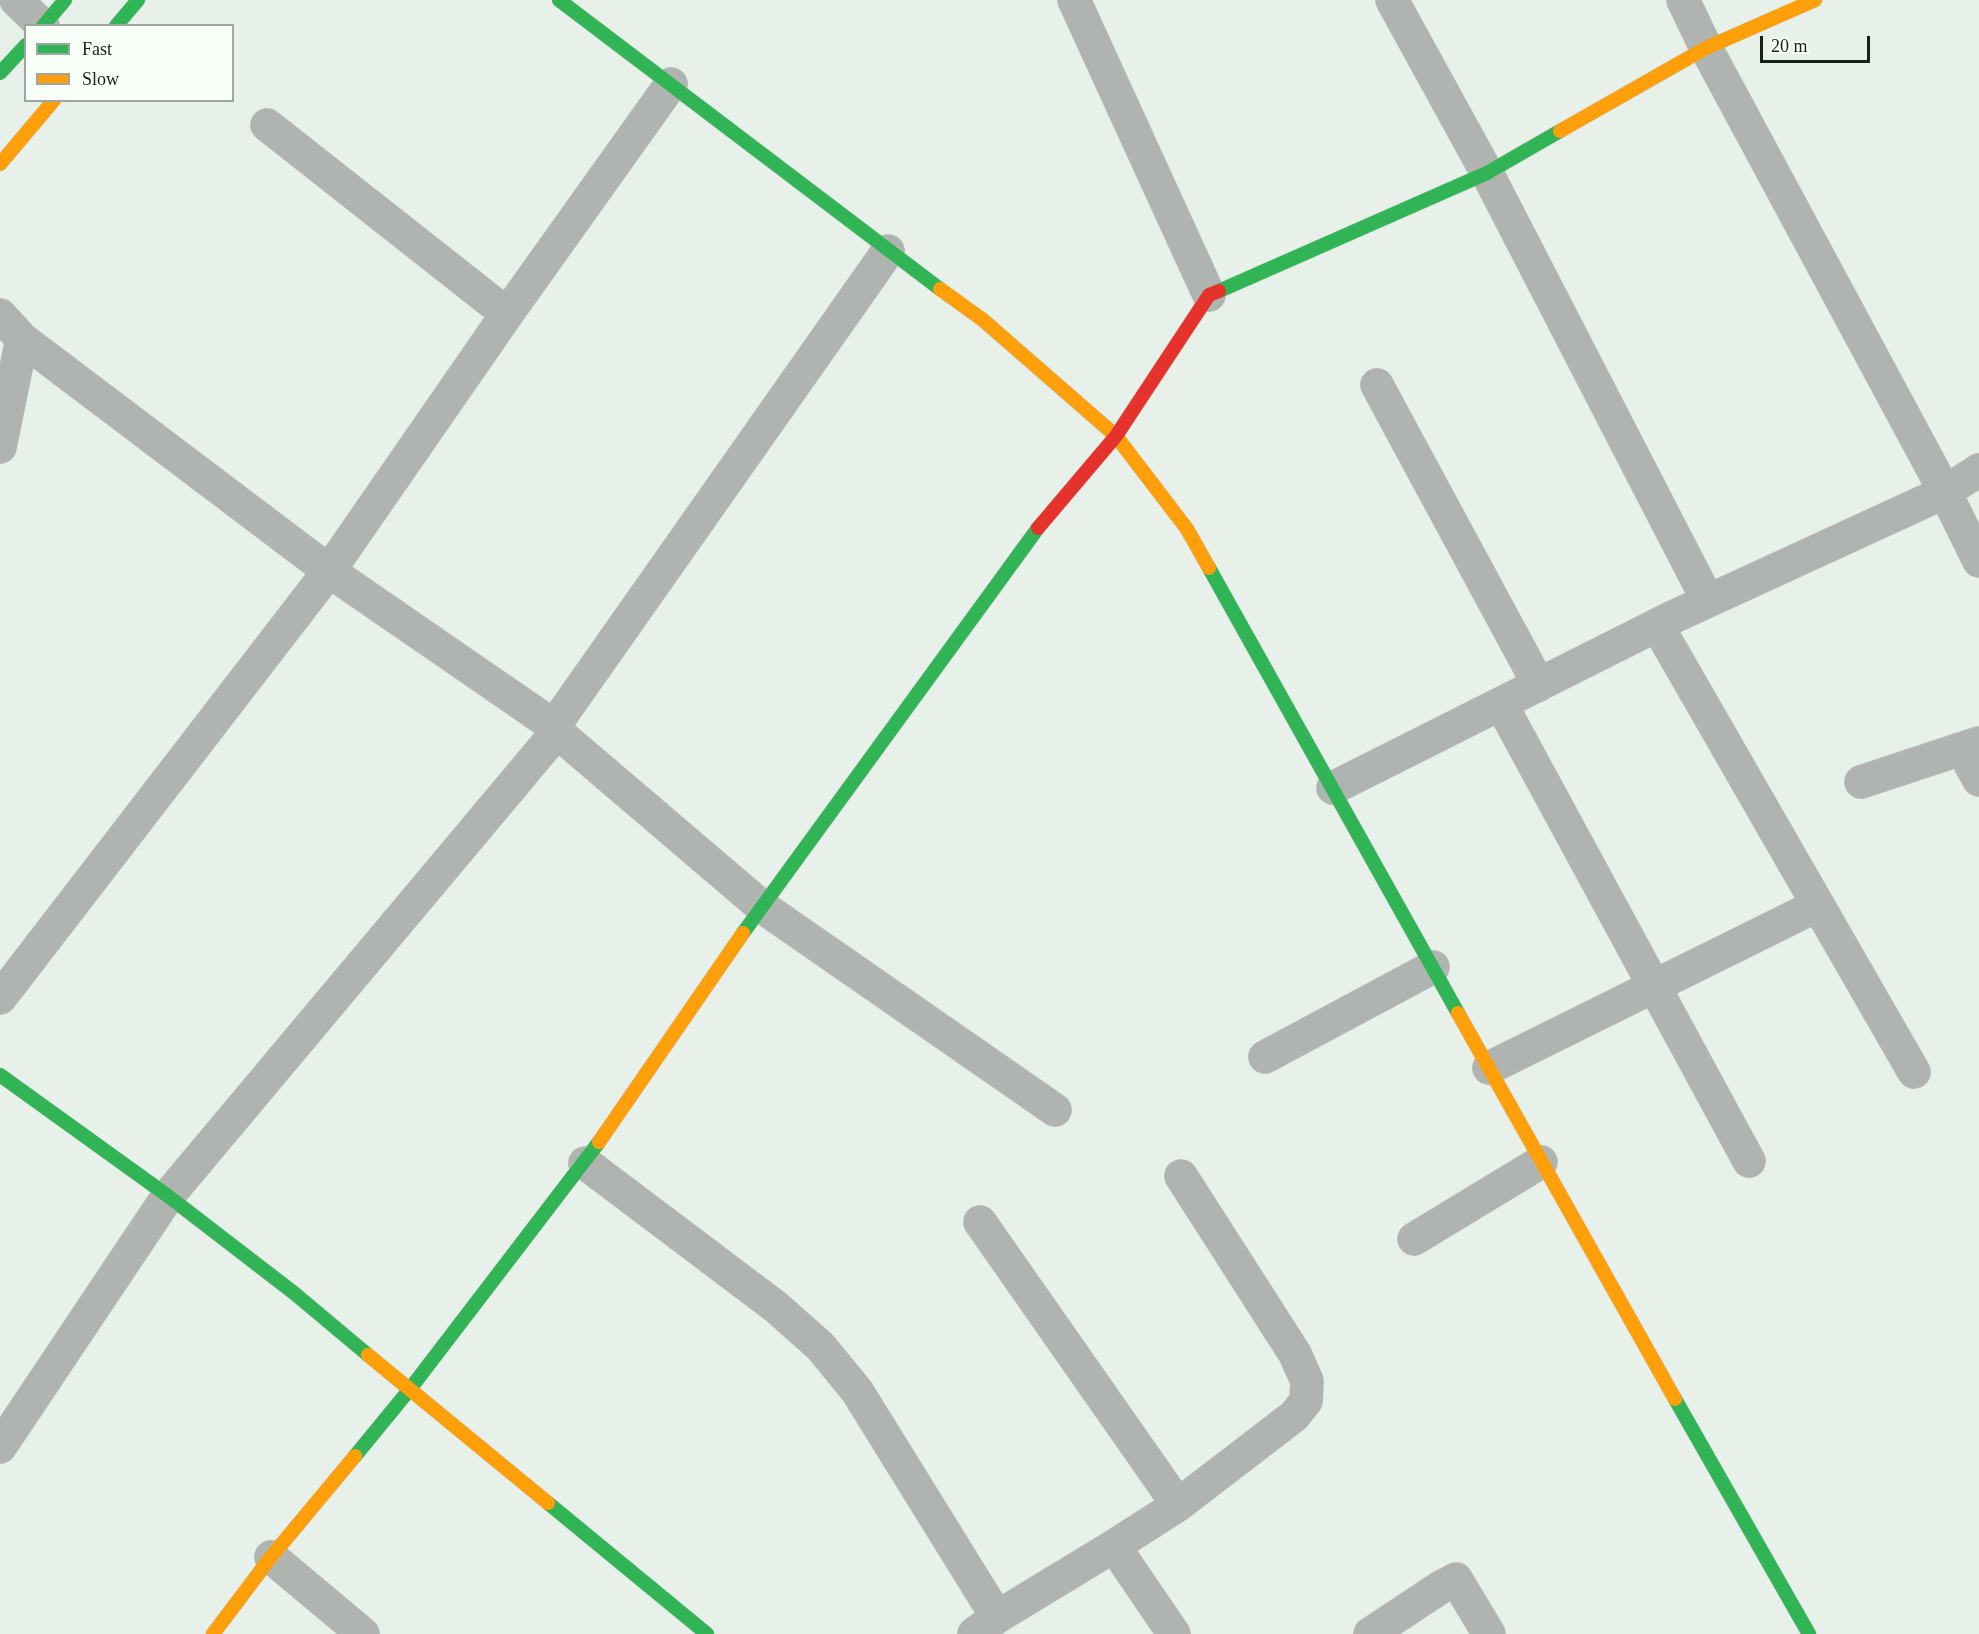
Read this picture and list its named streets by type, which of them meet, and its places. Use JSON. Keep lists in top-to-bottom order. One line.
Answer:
{"legend":["Fast","Slow"],"scale_bar":"20 m"}
